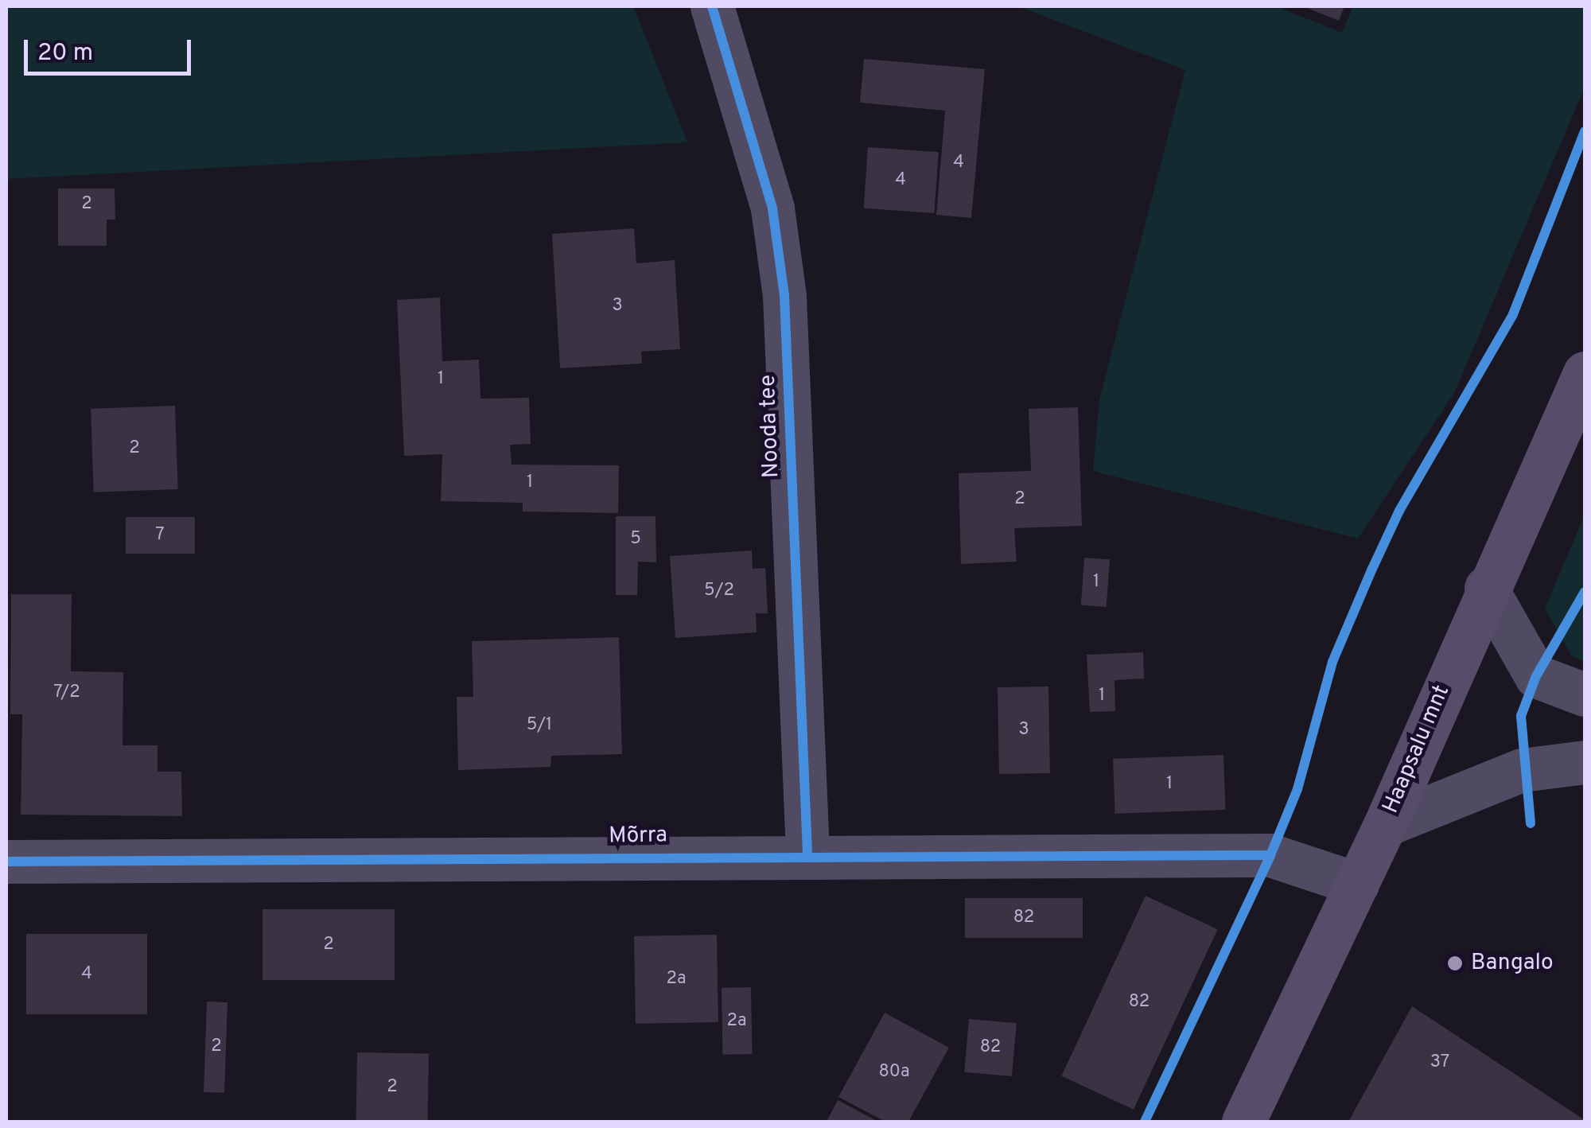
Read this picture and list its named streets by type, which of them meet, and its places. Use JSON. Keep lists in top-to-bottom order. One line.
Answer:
{"streets":{"main road":["Haapsalu mnt"],"street":["Nooda tee","Mõrra"]},"crossings":[["Nooda tee","Mõrra"],["Haapsalu mnt","Mõrra"]],"places":["Bangalo"],"house_numbers":["4","4","2","3","1","2","1","2","7","5","1","5/2","7/2","1","5/1","3","1","82","2","4","2a","82","2a","2","82","37","80a","2"],"scale_bar":"20 m"}
